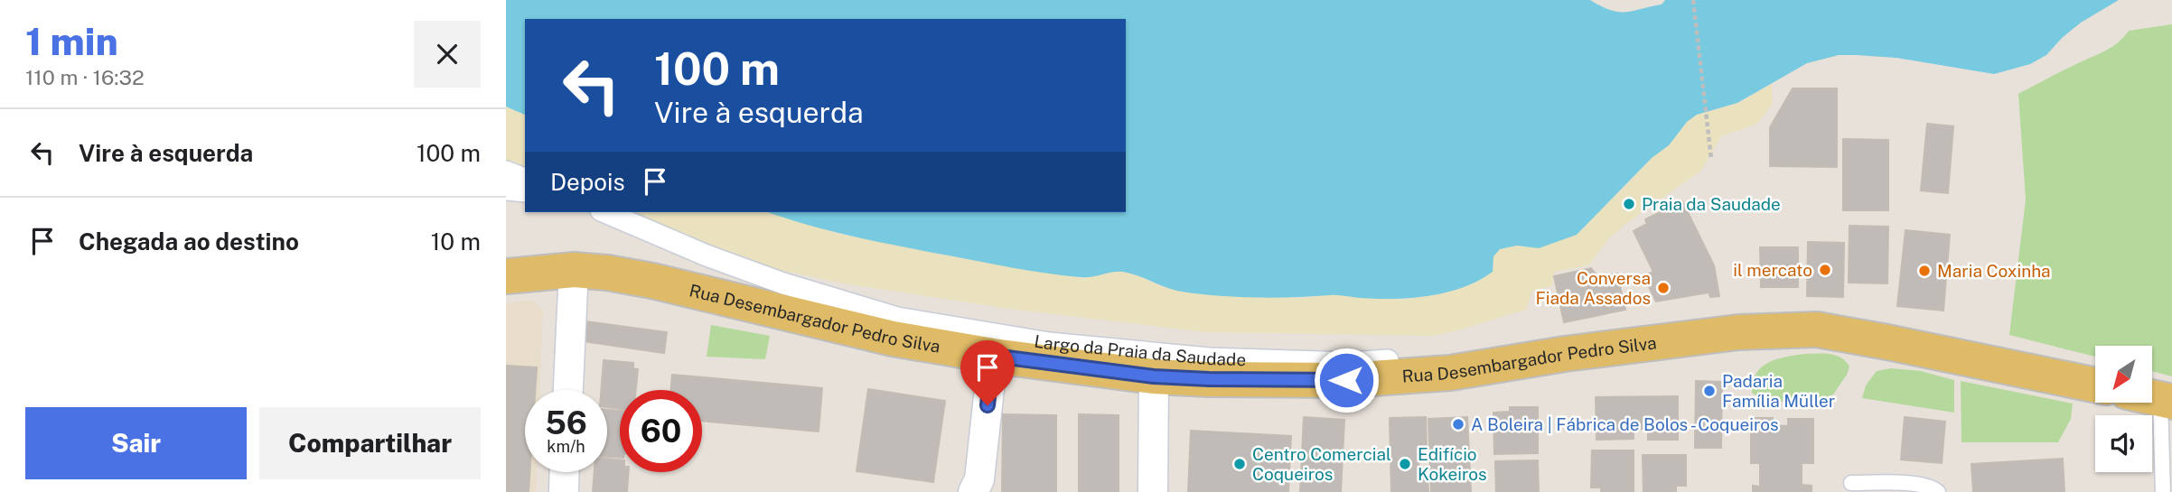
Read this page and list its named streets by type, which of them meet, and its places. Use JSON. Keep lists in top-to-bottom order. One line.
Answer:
{"streets":{"main road":["Rua Desembargador Pedro Silva"],"street":["Largo da Praia da Saudade"]},"places":["Praia da Saudade","il mercato","Maria Coxinha","Conversa Fiada Assados","Padaria Família Müller","A Boleira | Fábrica de Bolos - Coqueiros","Centro Comercial Coqueiros","Edifício Kokeiros"],"north":"bottom left","page":{"heading":["1 min","110 m · 16:32"],"turn":["100 m","Vire à esquerda"],"list":[{"name":"Vire à esquerda","value":"100 m"},{"name":"Chegada ao destino","value":"10 m"}],"then":"Depois","speed":"56 km/h","limit":"60","buttons":["Sair","Compartilhar"]}}
